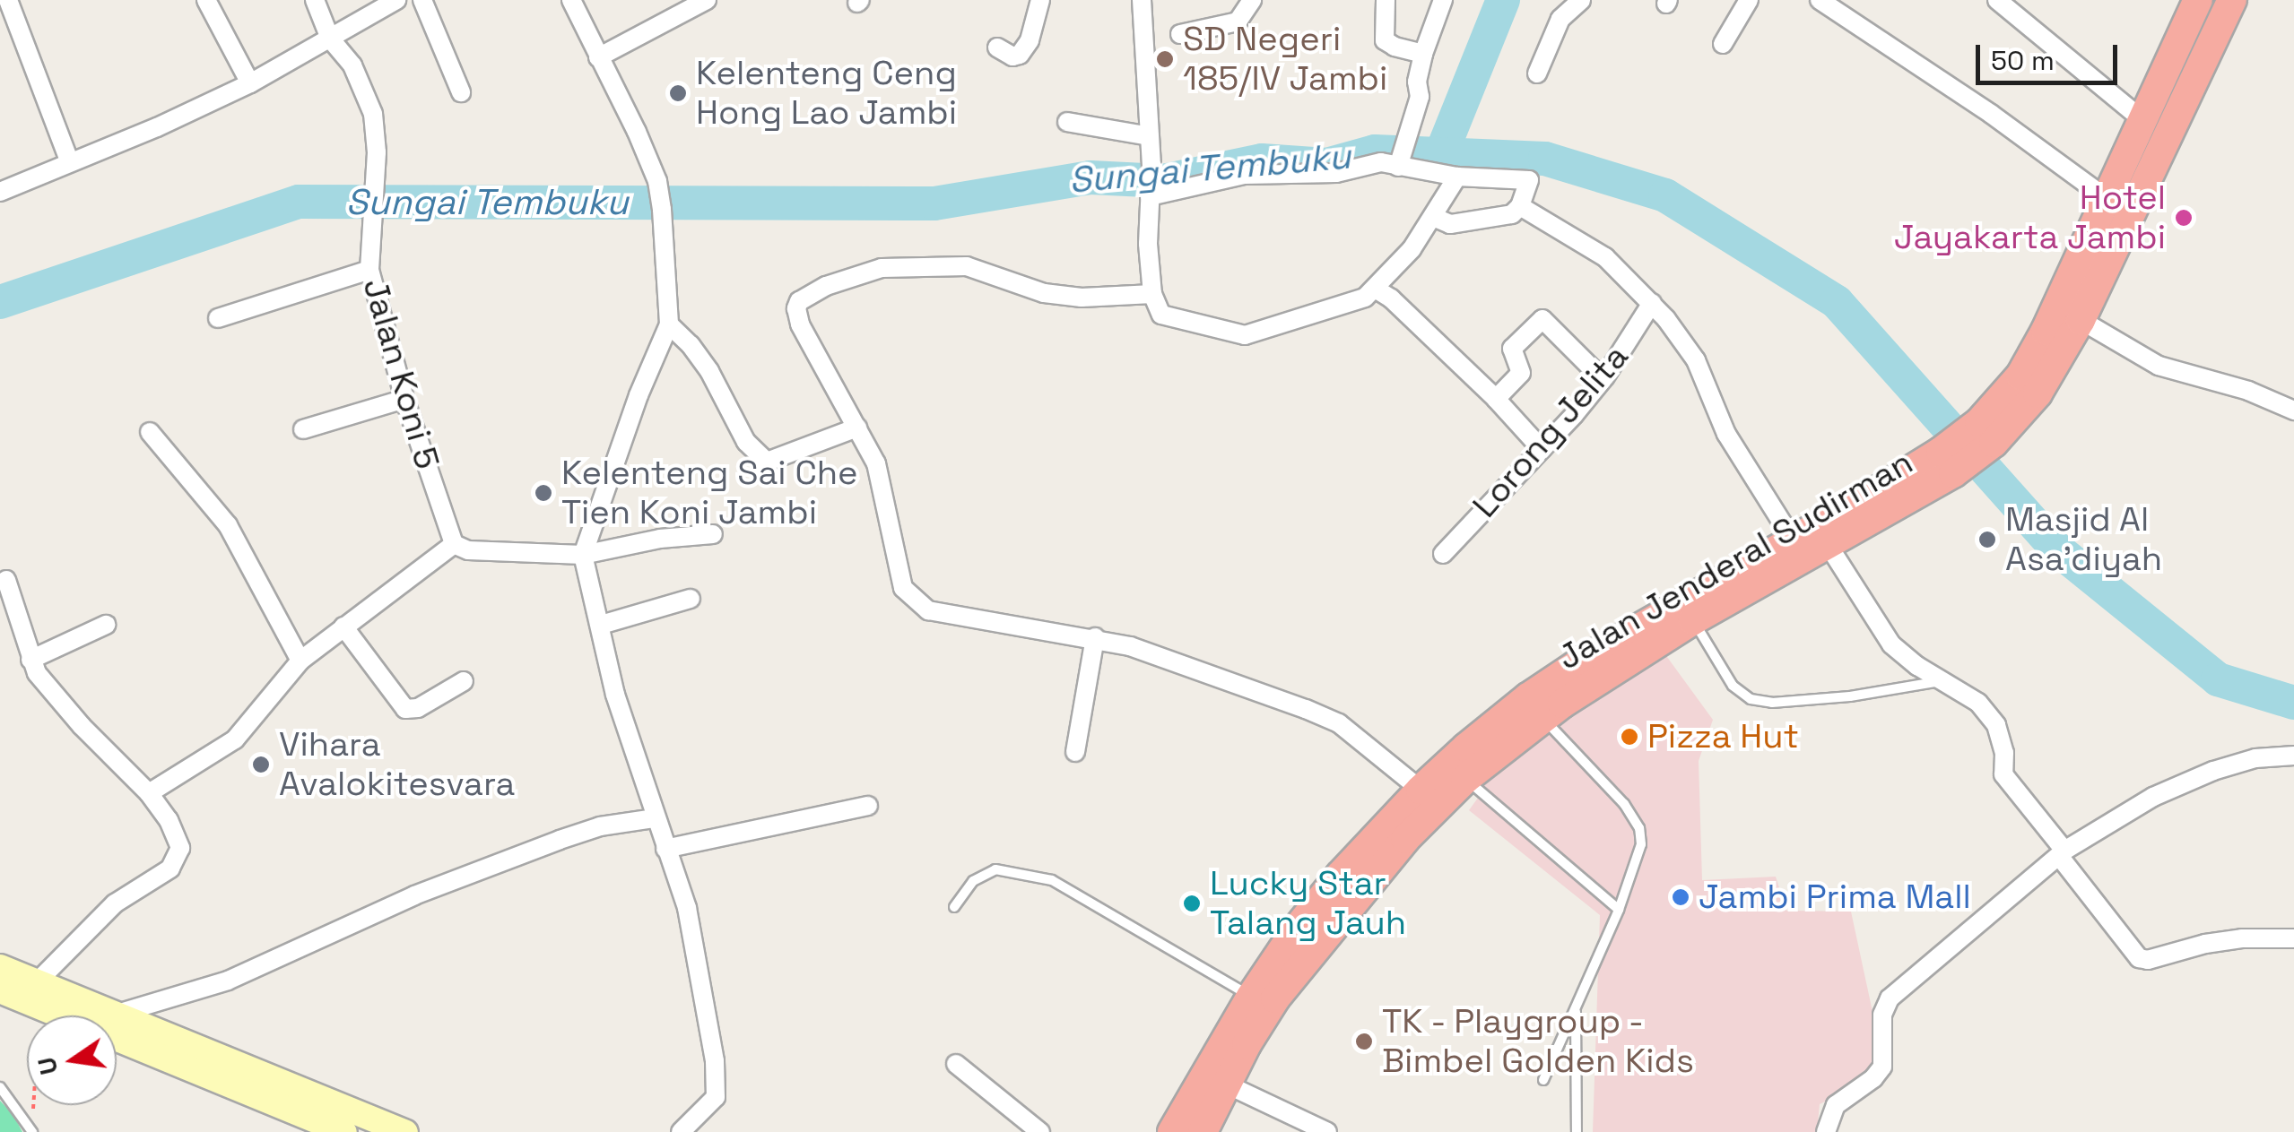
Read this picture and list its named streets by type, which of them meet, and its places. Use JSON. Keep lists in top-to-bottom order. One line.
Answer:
{"streets":{"highway":["Jalan Jenderal Sudirman"],"street":["Jalan Koni 5","Lorong Jelita"]},"crossings":[["Lorong Jelita","Jalan Jenderal Sudirman"]],"water":["Sungai Tembuku"],"places":["SD Negeri 185/IV Jambi","Kelenteng Ceng Hong Lao Jambi","Hotel Jayakarta Jambi","Kelenteng Sai Che Tien Koni Jambi","Masjid Al Asa'diyah","Pizza Hut","Vihara Avalokitesvara","Jambi Prima Mall","Lucky Star Talang Jauh","TK - Playgroup - Bimbel Golden Kids"],"scale_bar":"50 m","north":"left"}
